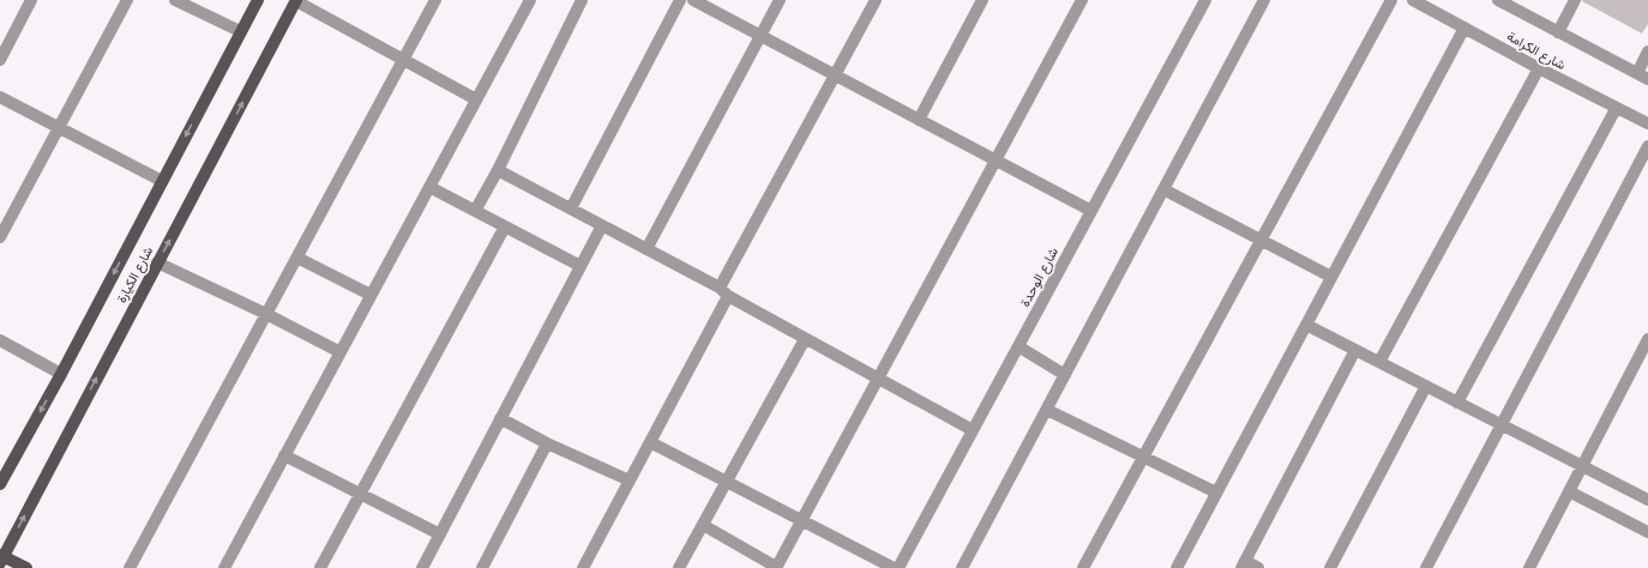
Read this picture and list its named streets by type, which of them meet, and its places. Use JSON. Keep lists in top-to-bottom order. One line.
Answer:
{"streets":{"main road":["شارع الكيارة"],"street":["شارع الكرامة","شارع الوحدة"]}}
